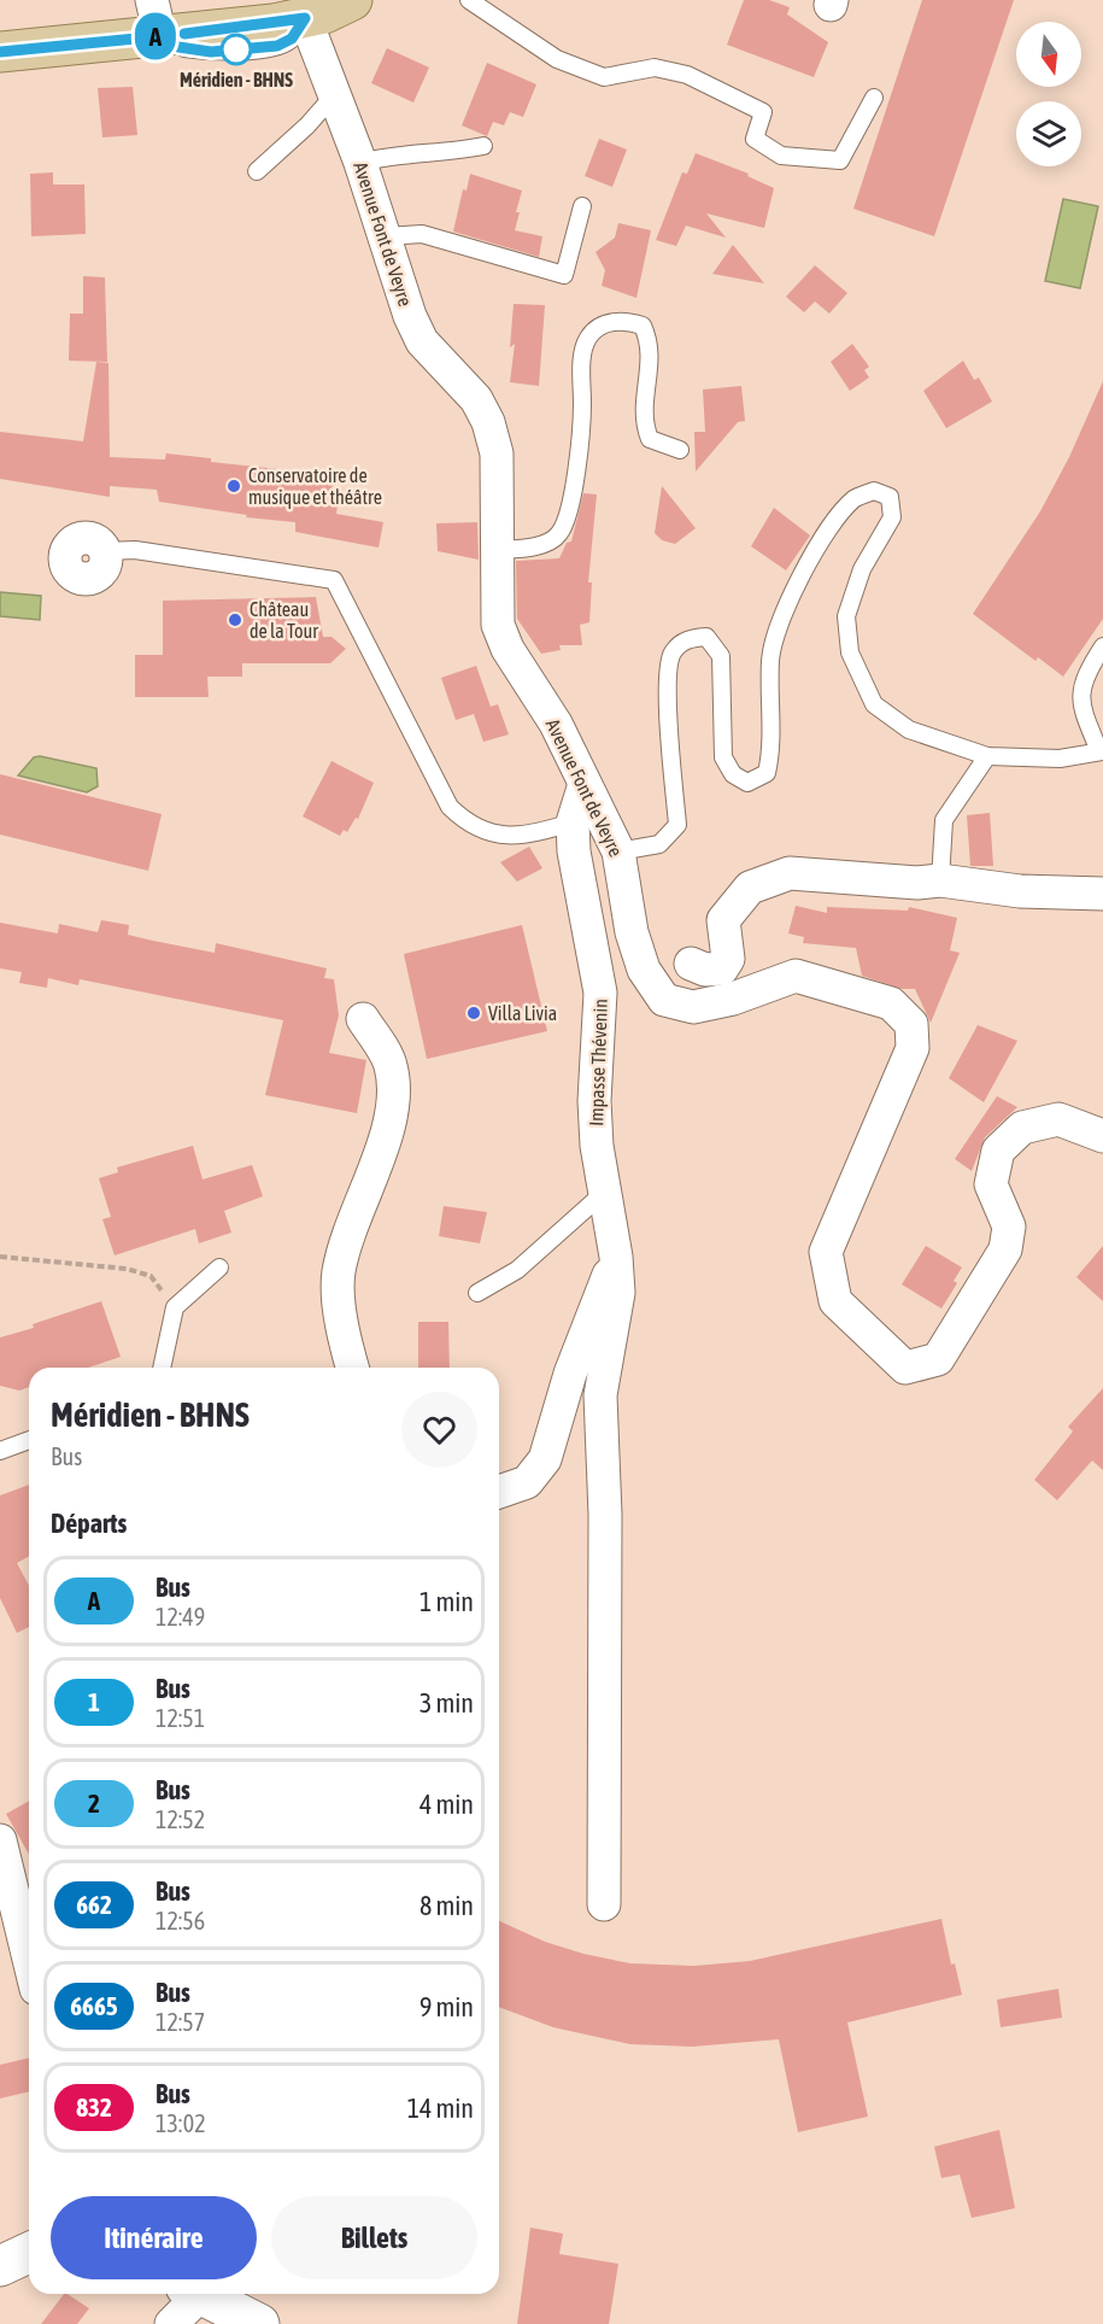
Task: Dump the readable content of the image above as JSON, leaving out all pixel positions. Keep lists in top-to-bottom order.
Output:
{
  "streets": {
    "street": ["Avenue Font de Veyre", "Impasse Thévenin"]
  },
  "crossings": [
    ["Avenue Font de Veyre", "Impasse Thévenin"]
  ],
  "places": [
    "Méridien - BHNS",
    "Conservatoire de musique et théâtre",
    "Château de la Tour",
    "Villa Livia"
  ],
  "lines": ["bus line A"],
  "north": "bottom",
  "page": {
    "on_map": "A",
    "heading": [
      ["Méridien - BHNS", "Bus"],
      "Départs"
    ],
    "list": [
      {
        "mark": "A",
        "name": "Bus",
        "note": "12:49",
        "value": "1 min"
      },
      {
        "mark": "1",
        "name": "Bus",
        "note": "12:51",
        "value": "3 min"
      },
      {
        "mark": "2",
        "name": "Bus",
        "note": "12:52",
        "value": "4 min"
      },
      {
        "mark": "662",
        "name": "Bus",
        "note": "12:56",
        "value": "8 min"
      },
      {
        "mark": "6665",
        "name": "Bus",
        "note": "12:57",
        "value": "9 min"
      },
      {
        "mark": "832",
        "name": "Bus",
        "note": "13:02",
        "value": "14 min"
      }
    ],
    "buttons": ["Itinéraire", "Billets"]
  }
}
